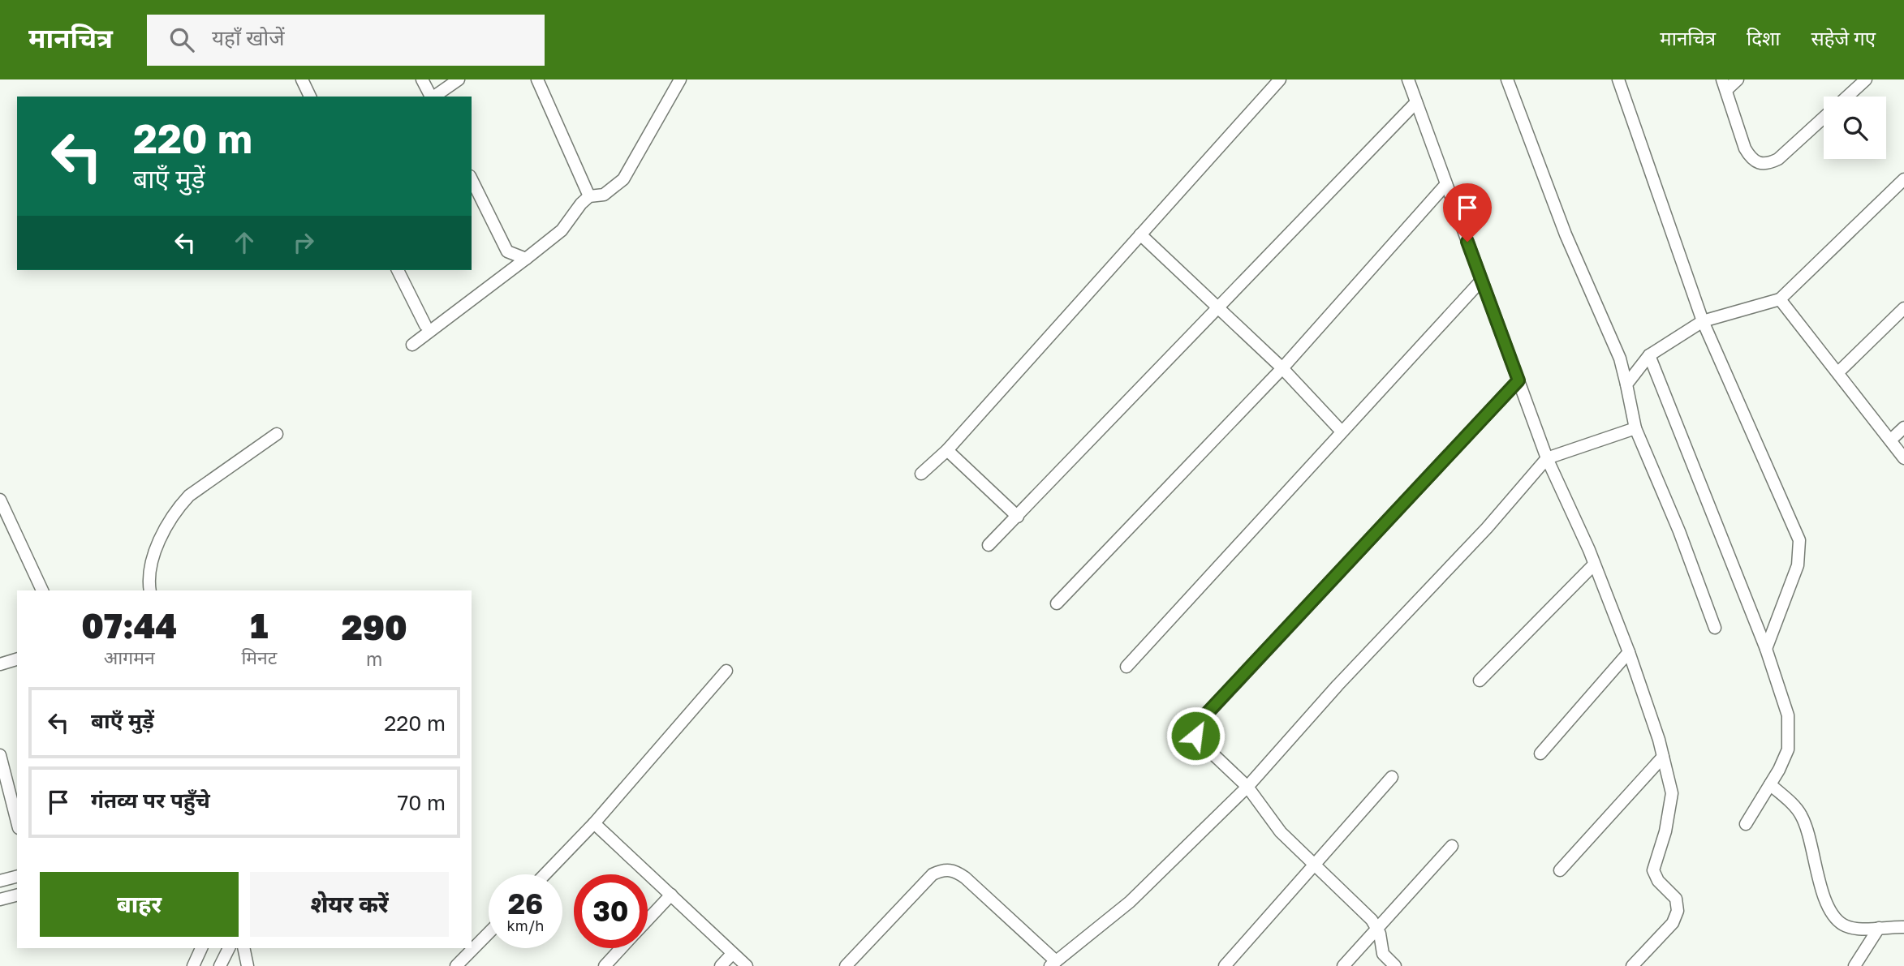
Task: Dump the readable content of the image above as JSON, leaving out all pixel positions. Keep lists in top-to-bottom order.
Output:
{
  "page": {
    "header": "मानचित्र",
    "search": "यहाँ खोजें",
    "nav": ["मानचित्र", "दिशा", "सहेजे गए"],
    "turn": ["220 m", "बाएँ मुड़ें"],
    "eta": [
      "07:44",
      "आगमन",
      "1",
      "मिनट",
      "290",
      "m"
    ],
    "list": [
      {
        "name": "बाएँ मुड़ें",
        "value": "220 m"
      },
      {
        "name": "गंतव्य पर पहुँचे",
        "value": "70 m"
      }
    ],
    "buttons": ["बाहर", "शेयर करें"],
    "speed": "26 km/h",
    "limit": "30"
  }
}
